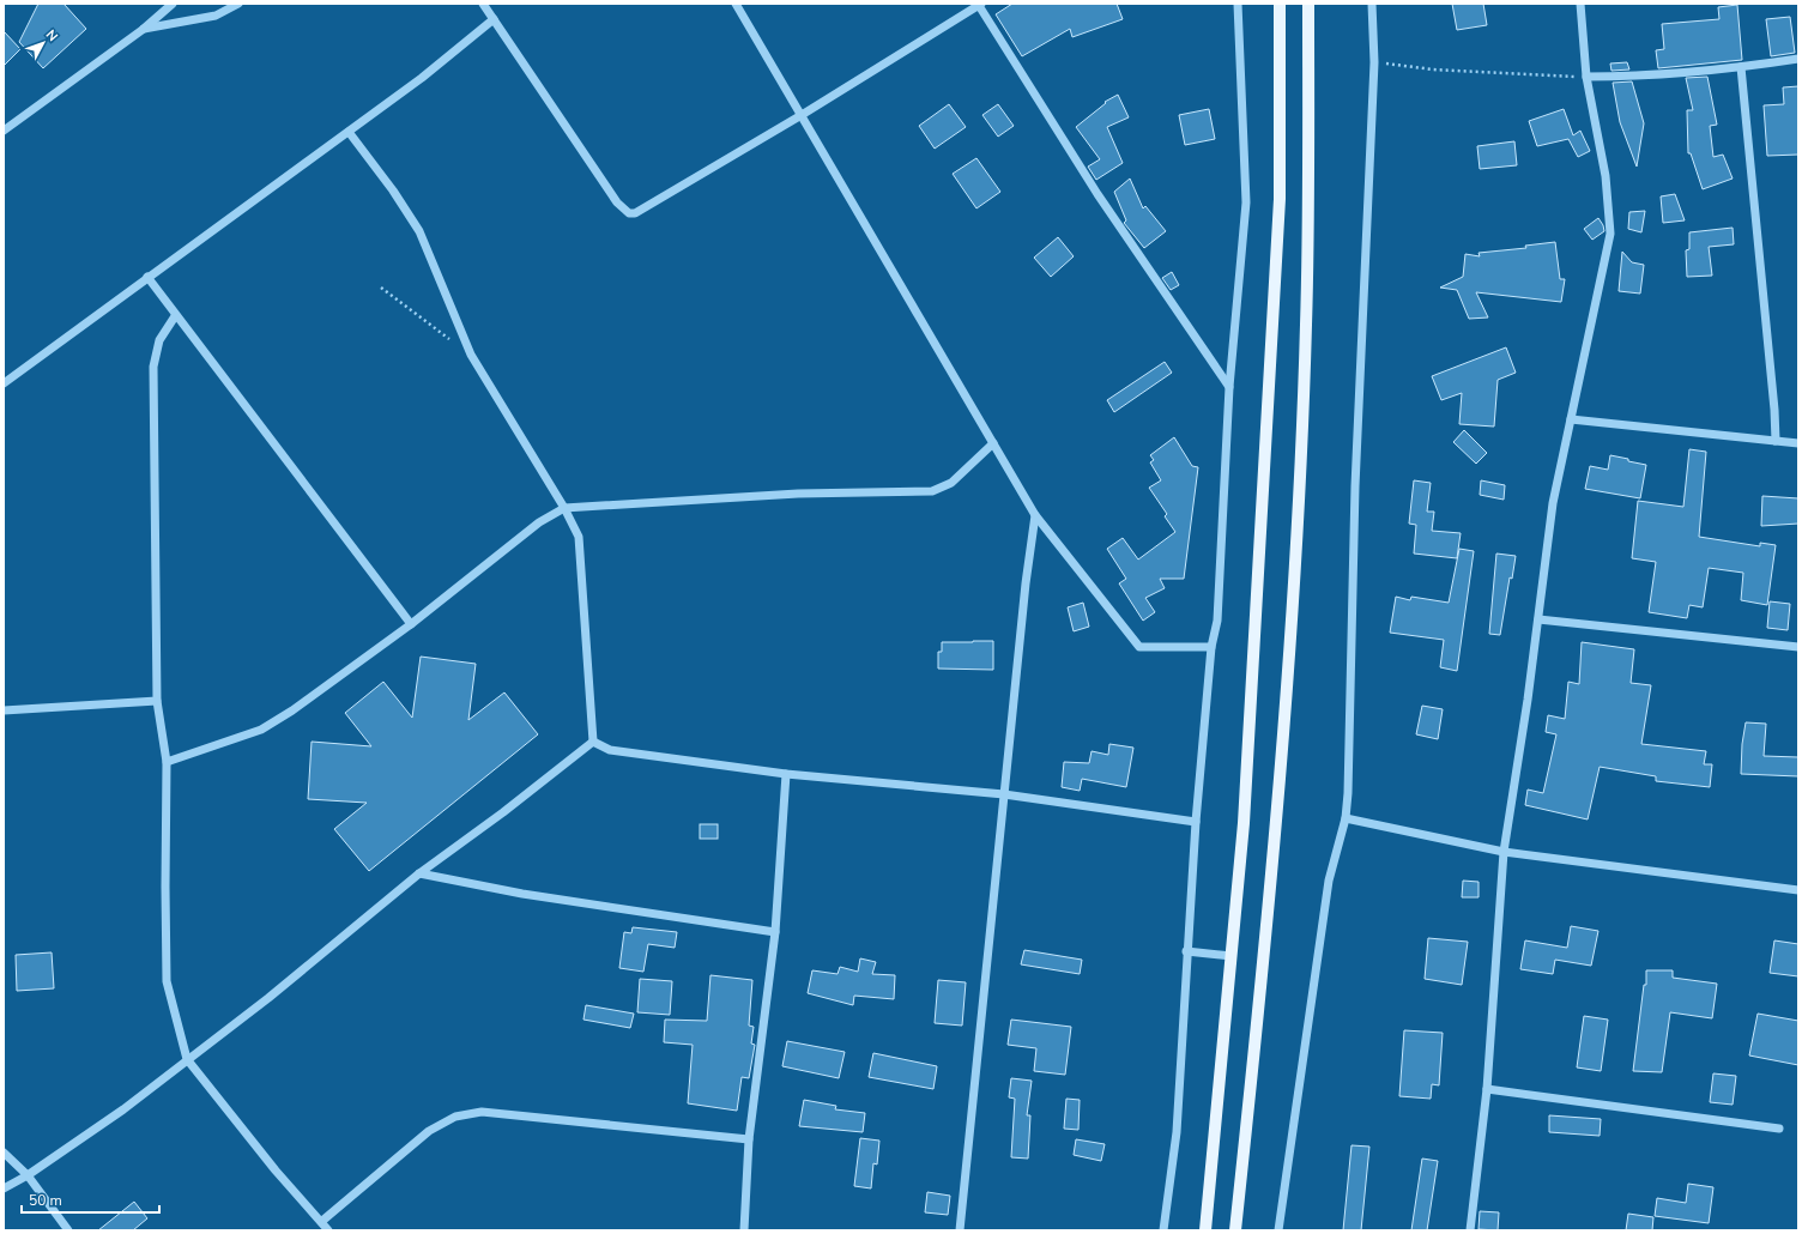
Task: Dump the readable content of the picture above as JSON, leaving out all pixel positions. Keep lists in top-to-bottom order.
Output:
{
  "scale_bar": "50 m",
  "north": "top right"
}
